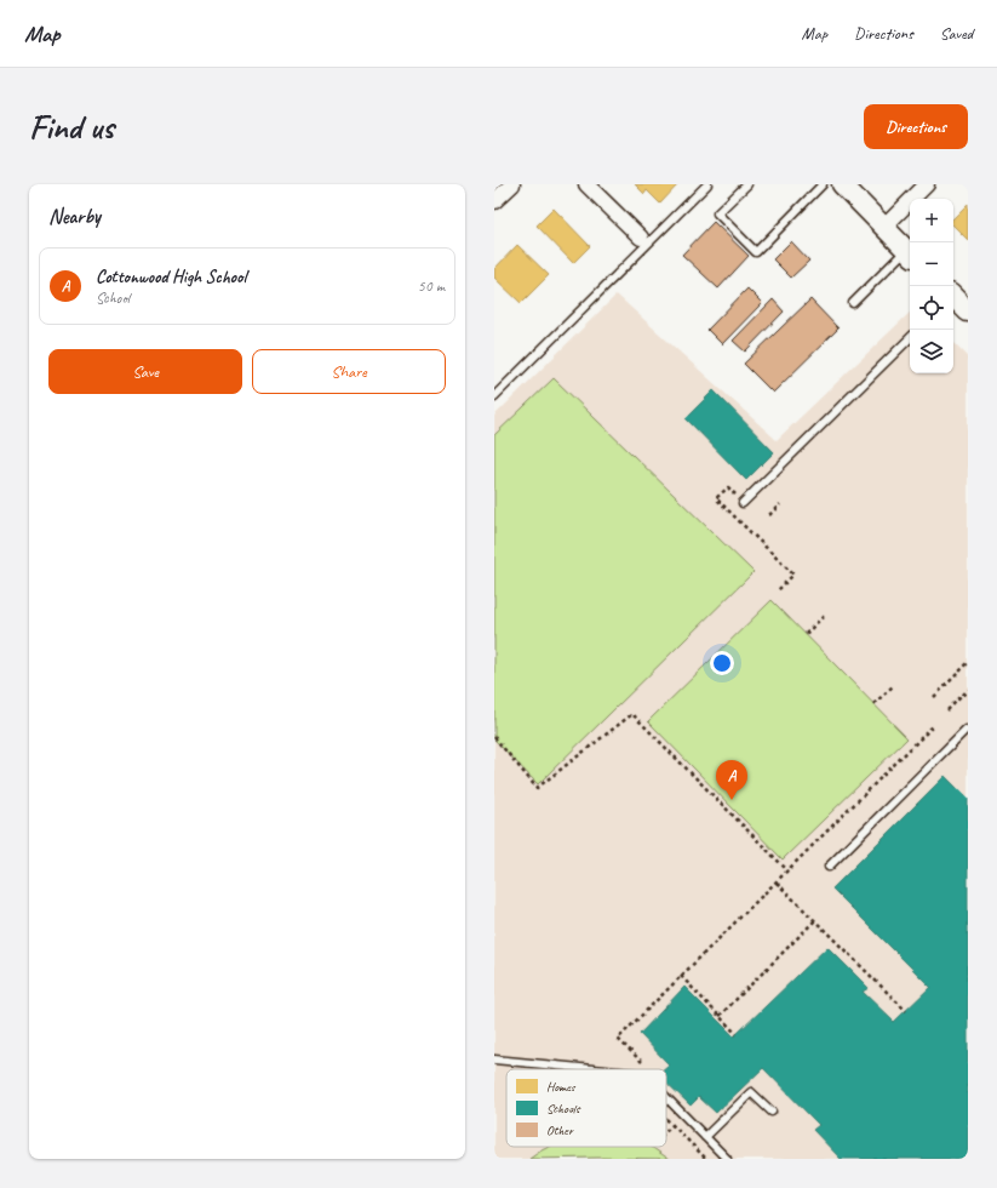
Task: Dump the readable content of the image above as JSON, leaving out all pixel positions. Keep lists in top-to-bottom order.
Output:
{
  "legend": ["Homes", "Schools", "Other"],
  "page": {
    "header": "Map",
    "nav": ["Map", "Directions", "Saved"],
    "buttons": [
      "Directions",
      ["Save", "Share"]
    ],
    "title": "Find us",
    "heading": "Nearby",
    "map_buttons": ["+", "−"],
    "list": [
      {
        "mark": "A",
        "name": "Cottonwood High School",
        "note": "School",
        "value": "50 m"
      }
    ],
    "pins": "A"
  }
}
